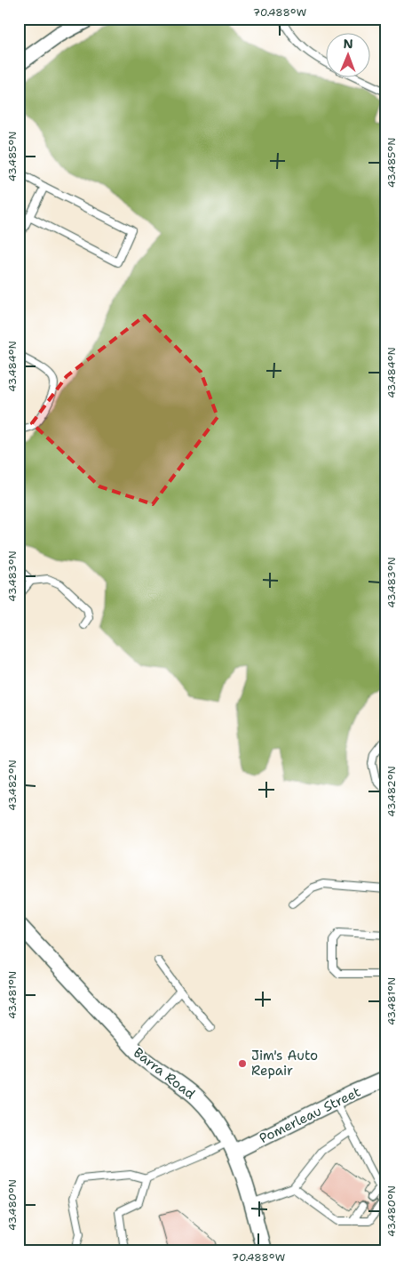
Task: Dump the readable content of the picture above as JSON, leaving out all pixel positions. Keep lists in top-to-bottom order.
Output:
{
  "streets": {
    "street": ["Barra Road", "Pomerleau Street"]
  },
  "crossings": [
    ["Barra Road", "Pomerleau Street"]
  ],
  "places": ["Jim's Auto Repair"],
  "north": "top",
  "coordinates": [
    "70.488°W",
    "43.485°N",
    "43.484°N",
    "43.483°N",
    "43.482°N",
    "43.481°N",
    "43.480°N"
  ]
}
